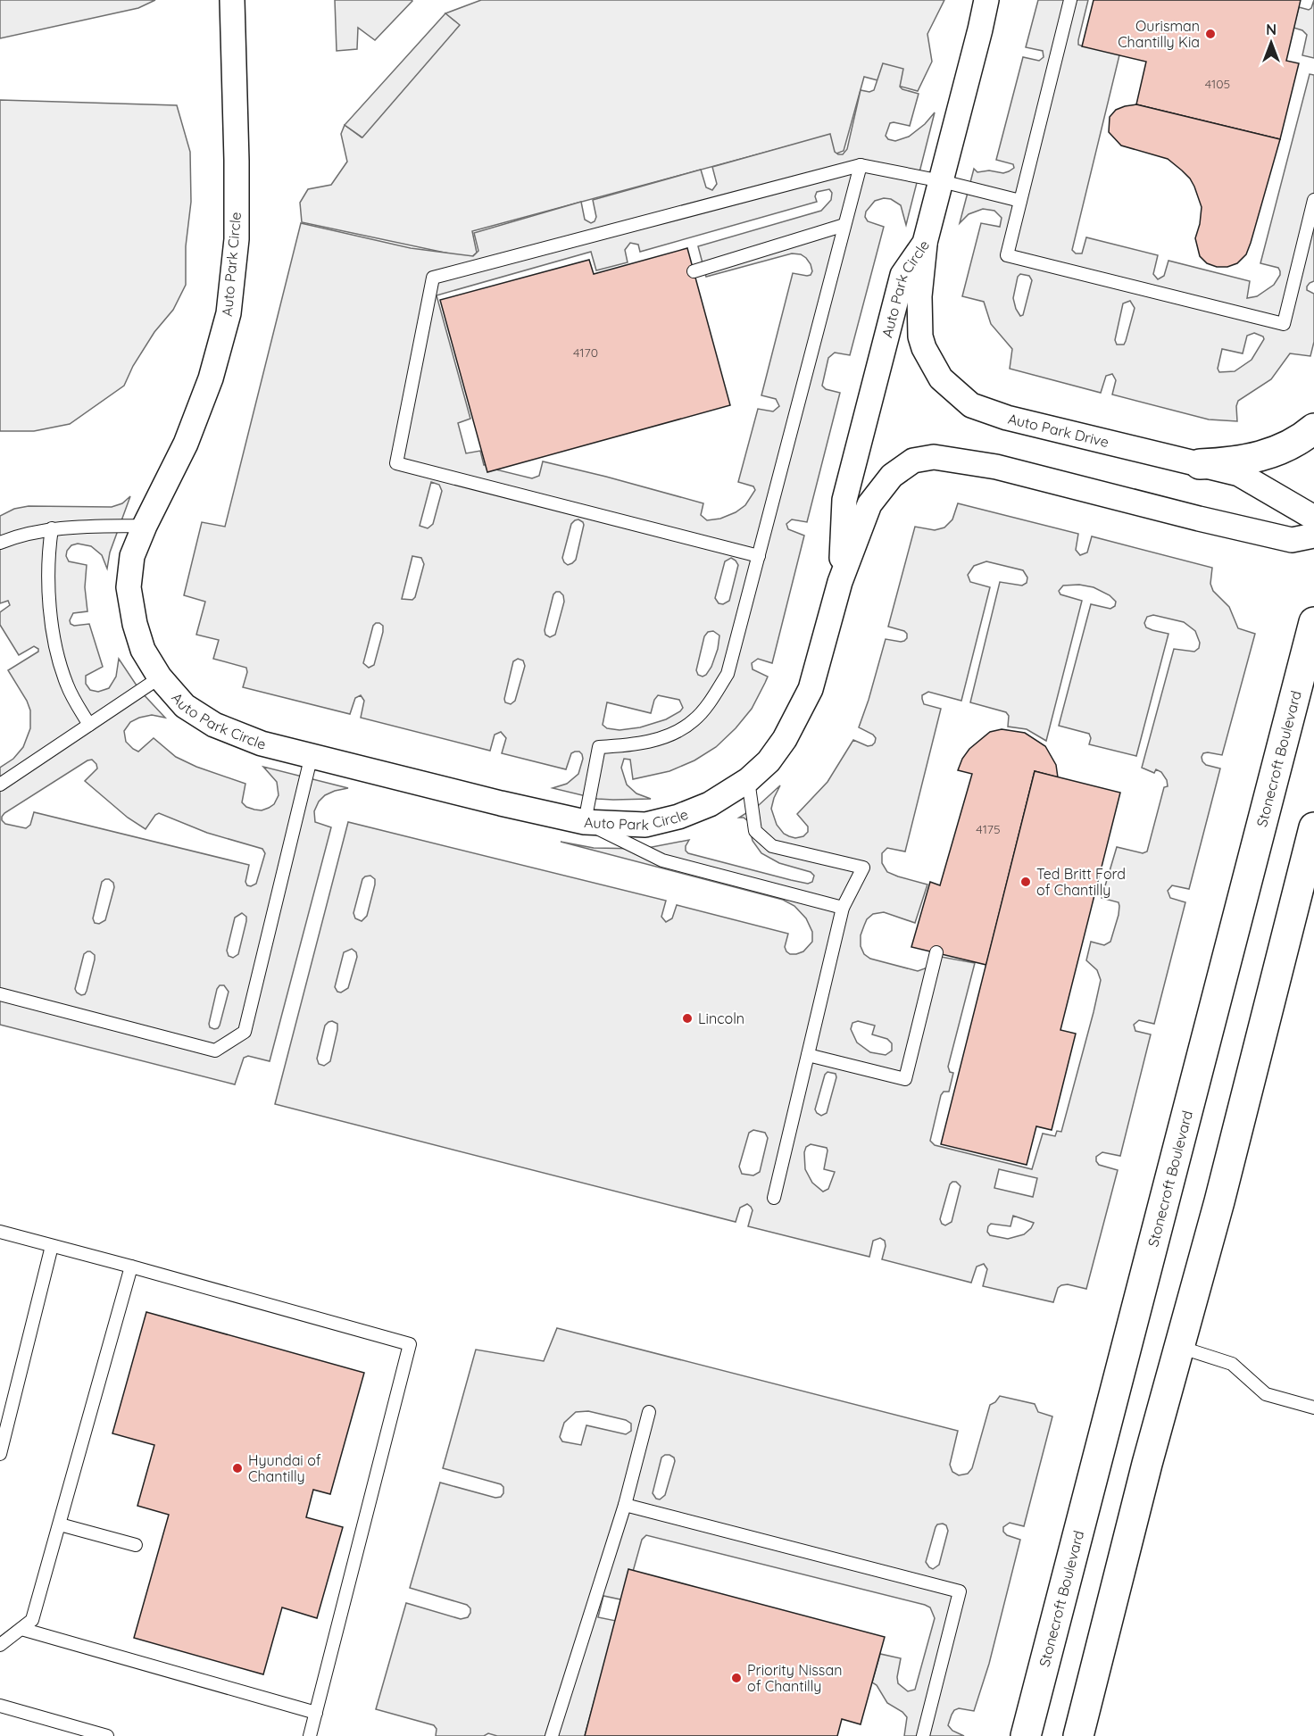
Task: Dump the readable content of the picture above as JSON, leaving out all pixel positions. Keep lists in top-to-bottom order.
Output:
{
  "streets": {
    "main road": ["Stonecroft Boulevard"],
    "street": ["Auto Park Circle", "Auto Park Drive"]
  },
  "crossings": [
    ["Auto Park Circle", "Auto Park Drive"]
  ],
  "places": [
    "Ourisman Chantilly Kia",
    "Ted Britt Ford of Chantilly",
    "Lincoln",
    "Hyundai of Chantilly",
    "Priority Nissan of Chantilly"
  ],
  "house_numbers": ["4105", "4170", "4175"],
  "north": "top"
}
